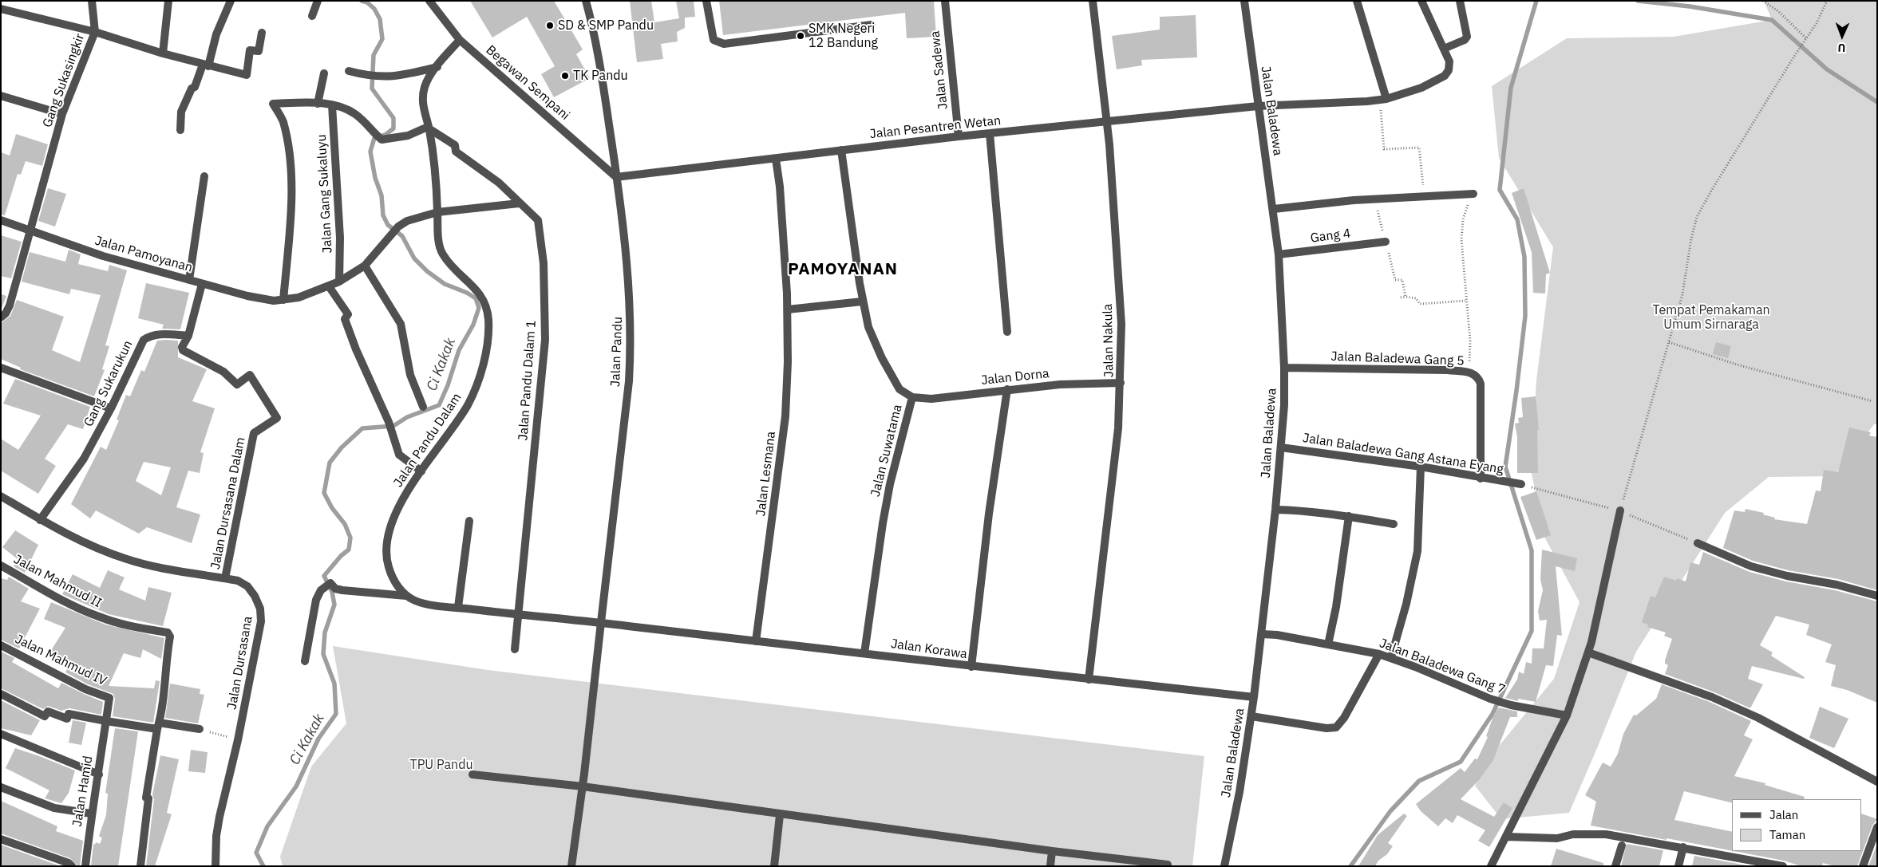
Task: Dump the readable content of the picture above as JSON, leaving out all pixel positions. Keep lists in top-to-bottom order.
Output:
{
  "streets": {
    "street": [
      "Jalan Sadewa",
      "Gang Sukasingkir",
      "Begawan Sempani",
      "Jalan Baladewa",
      "Jalan Pesantren Wetan",
      "Jalan Gang Sukaluyu",
      "Gang 4",
      "Jalan Pamoyanan",
      "Jalan Nakula",
      "Jalan Pandu",
      "Jalan Baladewa Gang 5",
      "Jalan Dorna",
      "Jalan Pandu Dalam 1",
      "Gang Sukarukun",
      "Jalan Pandu Dalam",
      "Jalan Suwatama",
      "Jalan Baladewa Gang Astana Eyang",
      "Jalan Lesmana",
      "Jalan Dursasana Dalam",
      "Jalan Mahmud II",
      "Jalan Korawa",
      "Jalan Mahmud IV",
      "Jalan Dursasana",
      "Jalan Baladewa Gang 7",
      "Jalan Hamid"
    ]
  },
  "crossings": [
    ["Jalan Sadewa", "Jalan Pesantren Wetan"],
    ["Gang Sukasingkir", "Jalan Pamoyanan"],
    ["Begawan Sempani", "Jalan Pesantren Wetan"],
    ["Begawan Sempani", "Jalan Pandu"],
    ["Begawan Sempani", "Jalan Pandu Dalam"],
    ["Jalan Baladewa", "Jalan Pesantren Wetan"],
    ["Jalan Baladewa", "Gang 4"],
    ["Jalan Baladewa", "Jalan Baladewa Gang 5"],
    ["Jalan Baladewa", "Jalan Baladewa Gang Astana Eyang"],
    ["Jalan Baladewa", "Jalan Korawa"],
    ["Jalan Baladewa", "Jalan Baladewa Gang 7"],
    ["Jalan Pesantren Wetan", "Jalan Nakula"],
    ["Jalan Pesantren Wetan", "Jalan Pandu"],
    ["Jalan Pesantren Wetan", "Jalan Suwatama"],
    ["Jalan Pesantren Wetan", "Jalan Lesmana"],
    ["Jalan Gang Sukaluyu", "Jalan Pamoyanan"],
    ["Jalan Pamoyanan", "Jalan Pandu Dalam"],
    ["Jalan Nakula", "Jalan Dorna"],
    ["Jalan Nakula", "Jalan Korawa"],
    ["Jalan Pandu", "Jalan Korawa"],
    ["Jalan Baladewa Gang 5", "Jalan Baladewa Gang Astana Eyang"],
    ["Jalan Dorna", "Jalan Suwatama"],
    ["Jalan Pandu Dalam 1", "Jalan Pandu Dalam"],
    ["Gang Sukarukun", "Jalan Dursasana Dalam"],
    ["Gang Sukarukun", "Jalan Dursasana"],
    ["Jalan Suwatama", "Jalan Korawa"],
    ["Jalan Lesmana", "Jalan Korawa"],
    ["Jalan Dursasana Dalam", "Jalan Dursasana"],
    ["Jalan Mahmud IV", "Jalan Hamid"]
  ],
  "districts": ["PAMOYANAN"],
  "water": ["Ci Kakak"],
  "parks": ["Tempat Pemakaman Umum Sirnaraga", "TPU Pandu"],
  "places": ["SD & SMP Pandu", "SMK Negeri 12 Bandung", "TK Pandu"],
  "legend": ["Jalan", "Taman"],
  "north": "bottom"
}
